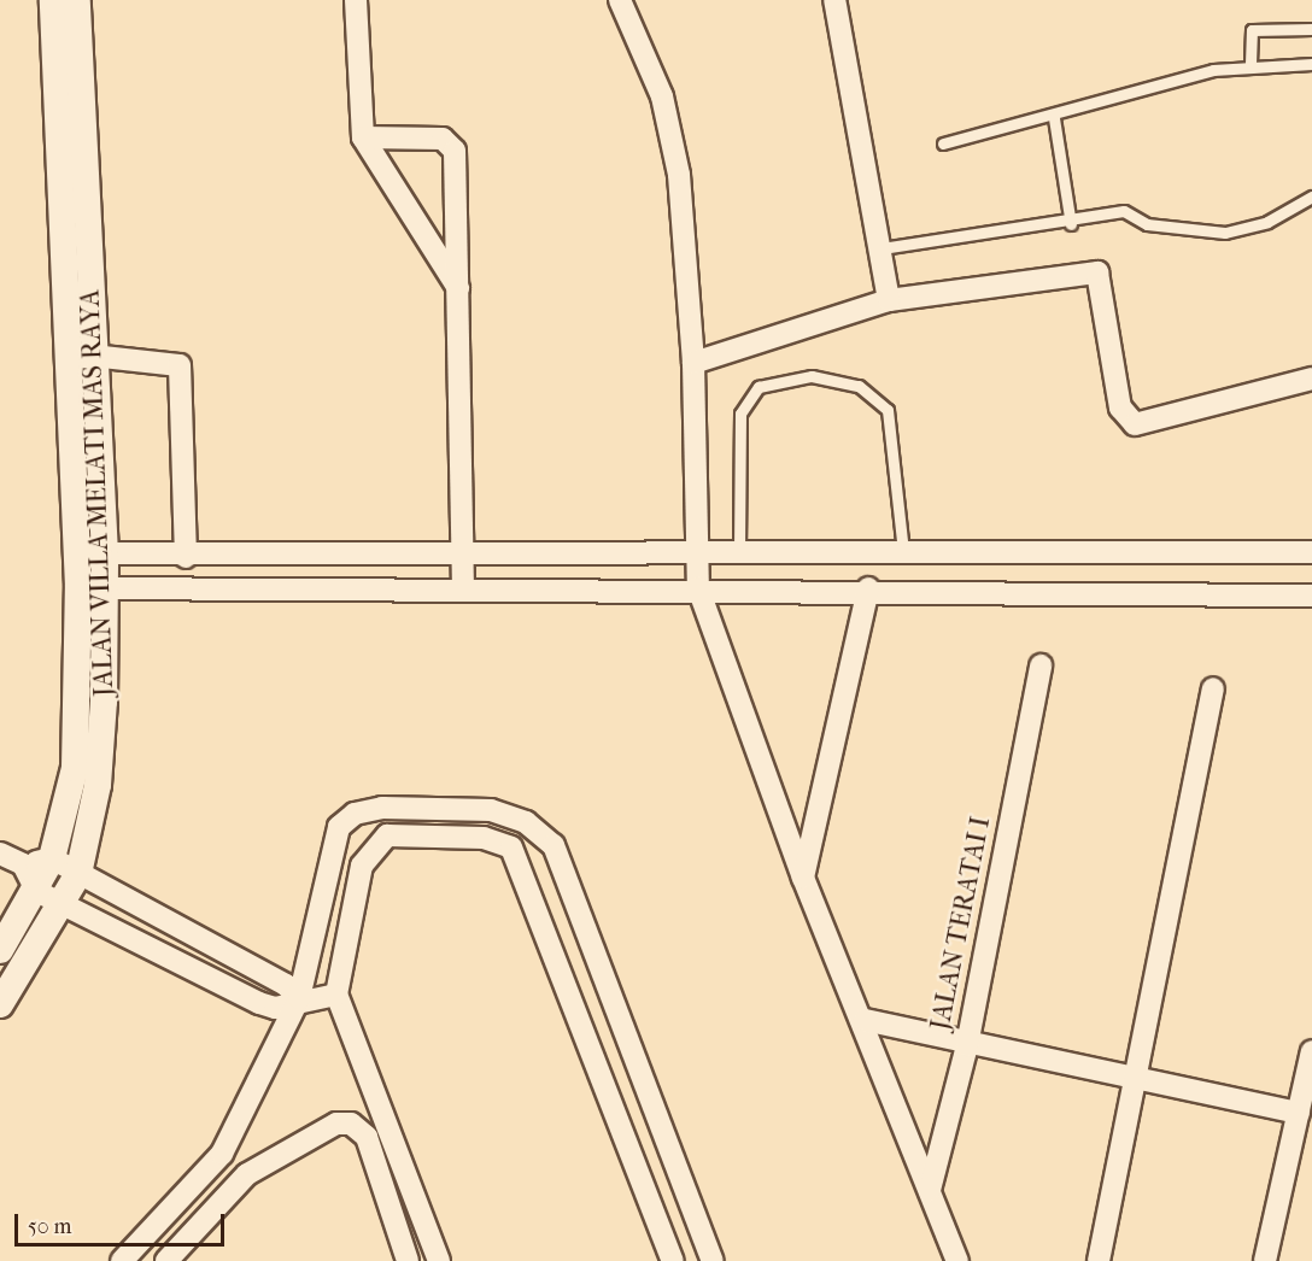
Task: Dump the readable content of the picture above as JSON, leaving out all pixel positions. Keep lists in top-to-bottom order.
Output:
{
  "streets": {
    "street": ["JALAN VILLA MELATI MAS RAYA", "JALAN TERATAI I"]
  },
  "scale_bar": "50 m"
}
